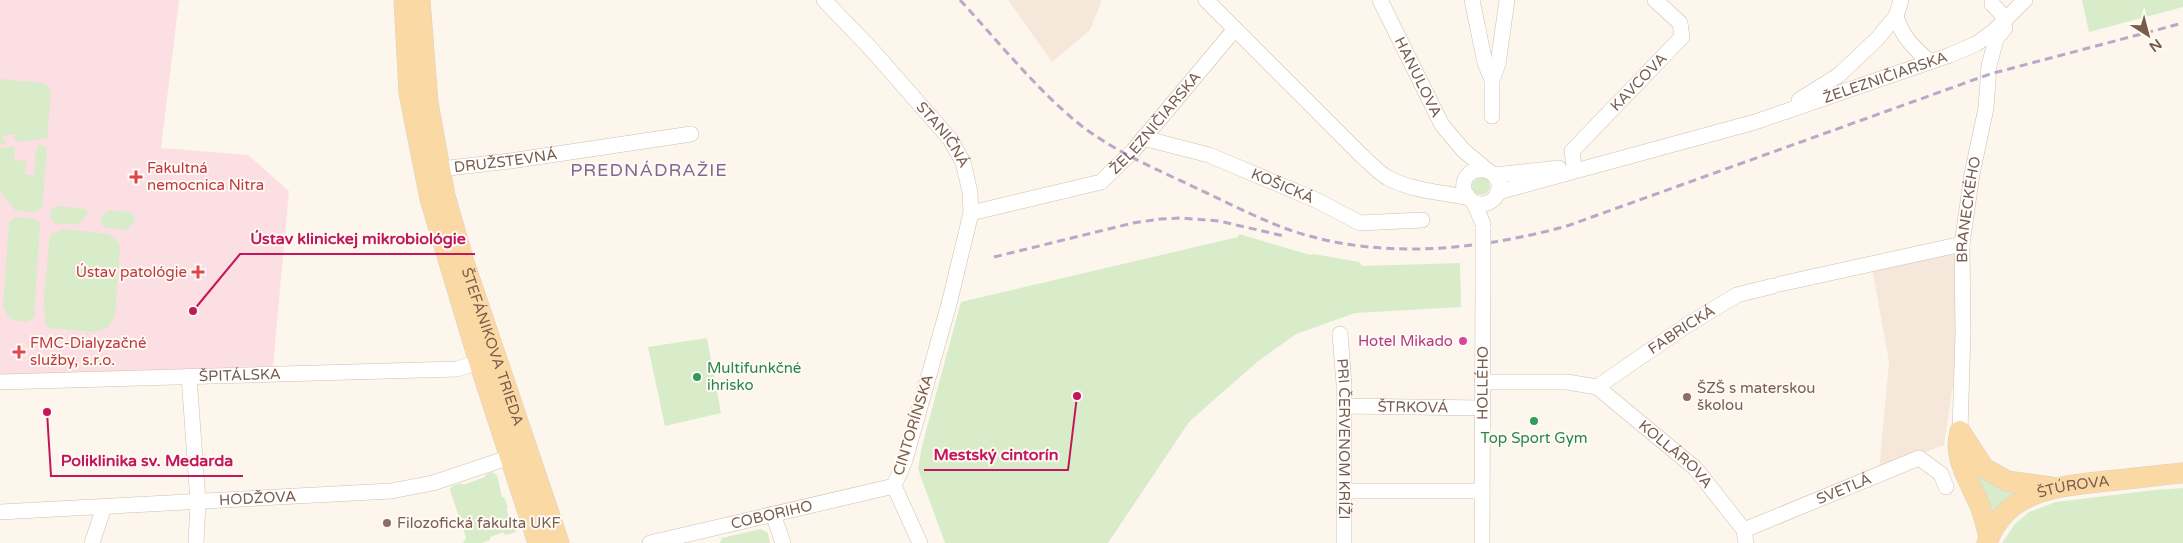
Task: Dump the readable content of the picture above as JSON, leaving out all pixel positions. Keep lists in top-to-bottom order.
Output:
{
  "streets": {
    "main road": ["ŠTEFÁNIKOVA TRIEDA", "ŠTÚROVA"],
    "street": [
      "HANULOVA",
      "ŽELEZNIČIARSKA",
      "KAVCOVA",
      "STANIČNÁ",
      "DRUŽSTEVNÁ",
      "KOŠICKÁ",
      "BRANECKÉHO",
      "FABRICKÁ",
      "ŠPITÁLSKA",
      "HOLLÉHO",
      "ŠTRKOVÁ",
      "CINTORÍNSKA",
      "PRI ČERVENOM KRÍŽI",
      "KOLLÁROVA",
      "SVETLÁ",
      "HODŽOVA",
      "COBORIHO"
    ]
  },
  "crossings": [
    ["HANULOVA", "ŽELEZNIČIARSKA"],
    ["HANULOVA", "HOLLÉHO"],
    ["ŽELEZNIČIARSKA", "KAVCOVA"],
    ["ŽELEZNIČIARSKA", "STANIČNÁ"],
    ["ŽELEZNIČIARSKA", "KOŠICKÁ"],
    ["ŽELEZNIČIARSKA", "BRANECKÉHO"],
    ["ŽELEZNIČIARSKA", "HOLLÉHO"],
    ["STANIČNÁ", "CINTORÍNSKA"],
    ["DRUŽSTEVNÁ", "ŠTEFÁNIKOVA TRIEDA"],
    ["BRANECKÉHO", "FABRICKÁ"],
    ["FABRICKÁ", "KOLLÁROVA"],
    ["ŠTEFÁNIKOVA TRIEDA", "ŠPITÁLSKA"],
    ["ŠTEFÁNIKOVA TRIEDA", "HODŽOVA"],
    ["HOLLÉHO", "ŠTRKOVÁ"],
    ["ŠTRKOVÁ", "PRI ČERVENOM KRÍŽI"],
    ["CINTORÍNSKA", "COBORIHO"],
    ["KOLLÁROVA", "SVETLÁ"]
  ],
  "districts": ["PREDNÁDRAŽIE"],
  "places": {
    "health": ["Fakultná nemocnica Nitra", "Ústav patológie", "FMC-Dialyzačné služby, s.r.o."],
    "other": [
      "Ústav klinickej mikrobiológie",
      "Hotel Mikado",
      "Multifunkčné ihrisko",
      "Mestský cintorín",
      "ŠZŠ s materskou školou",
      "Poliklinika sv. Medarda",
      "Top Sport Gym",
      "Filozofická fakulta UKF"
    ]
  },
  "north": "bottom right"
}
